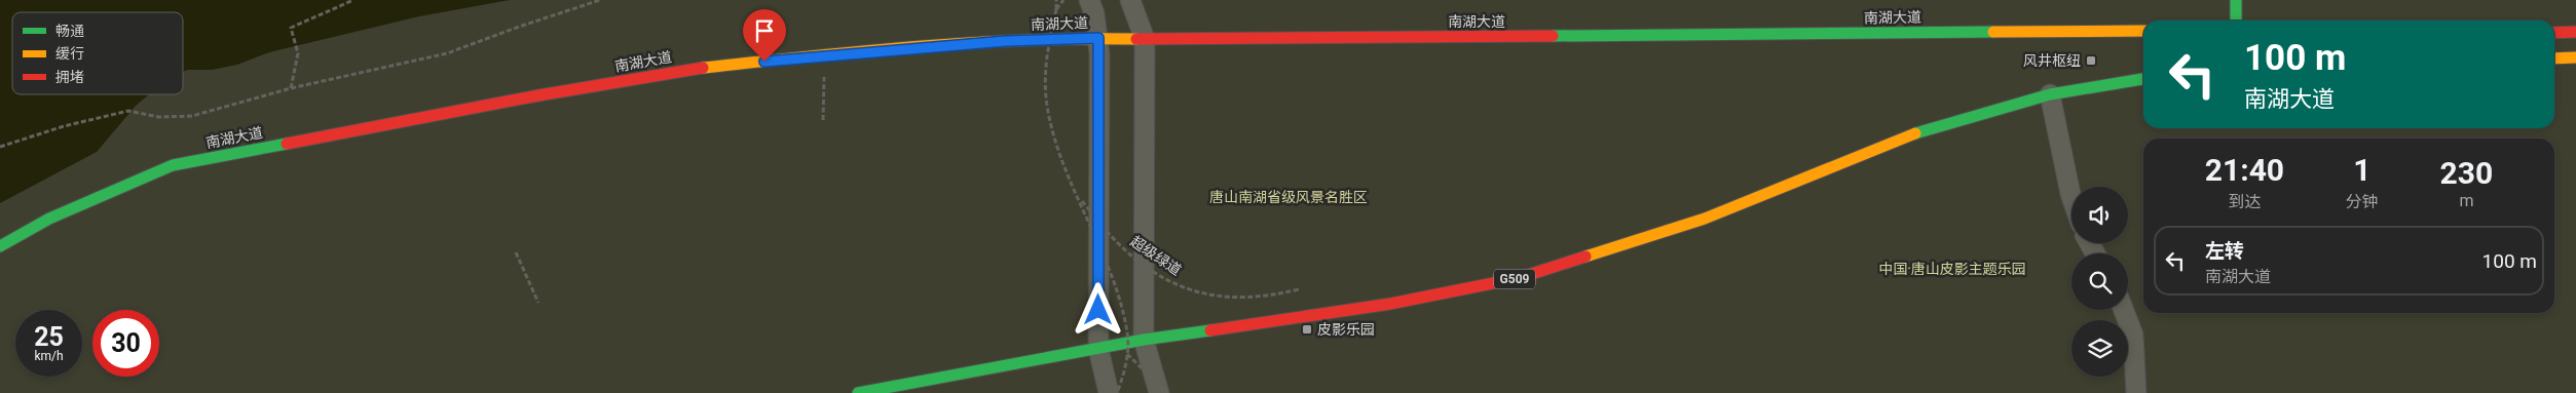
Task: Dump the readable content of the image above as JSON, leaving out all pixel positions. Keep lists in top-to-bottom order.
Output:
{
  "streets": {
    "main road": ["南湖大道", "G509"],
    "path": ["超级绿道"]
  },
  "parks": ["唐山南湖省级风景名胜区", "中国·唐山皮影主题乐园"],
  "places": {
    "transit": ["风井枢纽", "皮影乐园"]
  },
  "legend": ["畅通", "缓行", "拥堵"],
  "page": {
    "turn": ["100 m", "南湖大道"],
    "eta": [
      "21:40",
      "到达",
      "1",
      "分钟",
      "230",
      "m"
    ],
    "list": [
      {
        "name": "左转",
        "note": "南湖大道",
        "value": "100 m"
      }
    ],
    "speed": "25 km/h",
    "limit": "30"
  }
}
